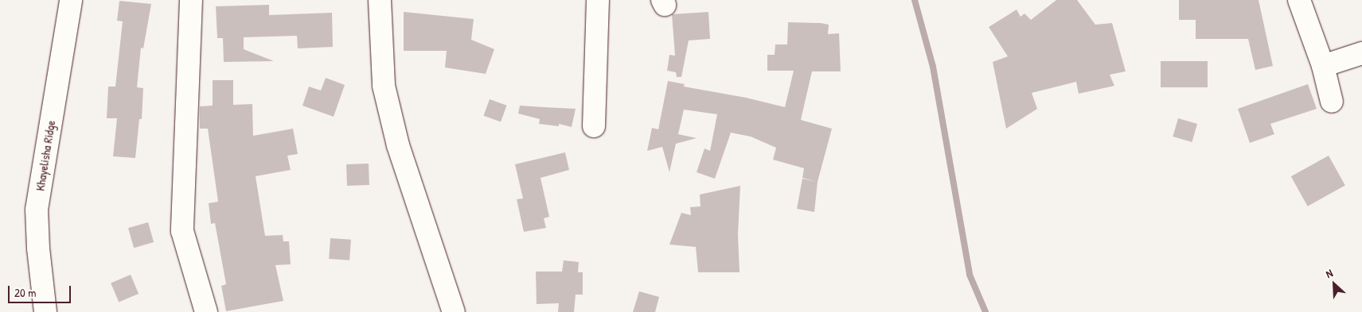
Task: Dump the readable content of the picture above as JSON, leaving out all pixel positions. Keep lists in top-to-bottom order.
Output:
{
  "streets": {
    "street": ["Khayelisha Ridge"]
  },
  "scale_bar": "20 m",
  "north": "top left"
}
